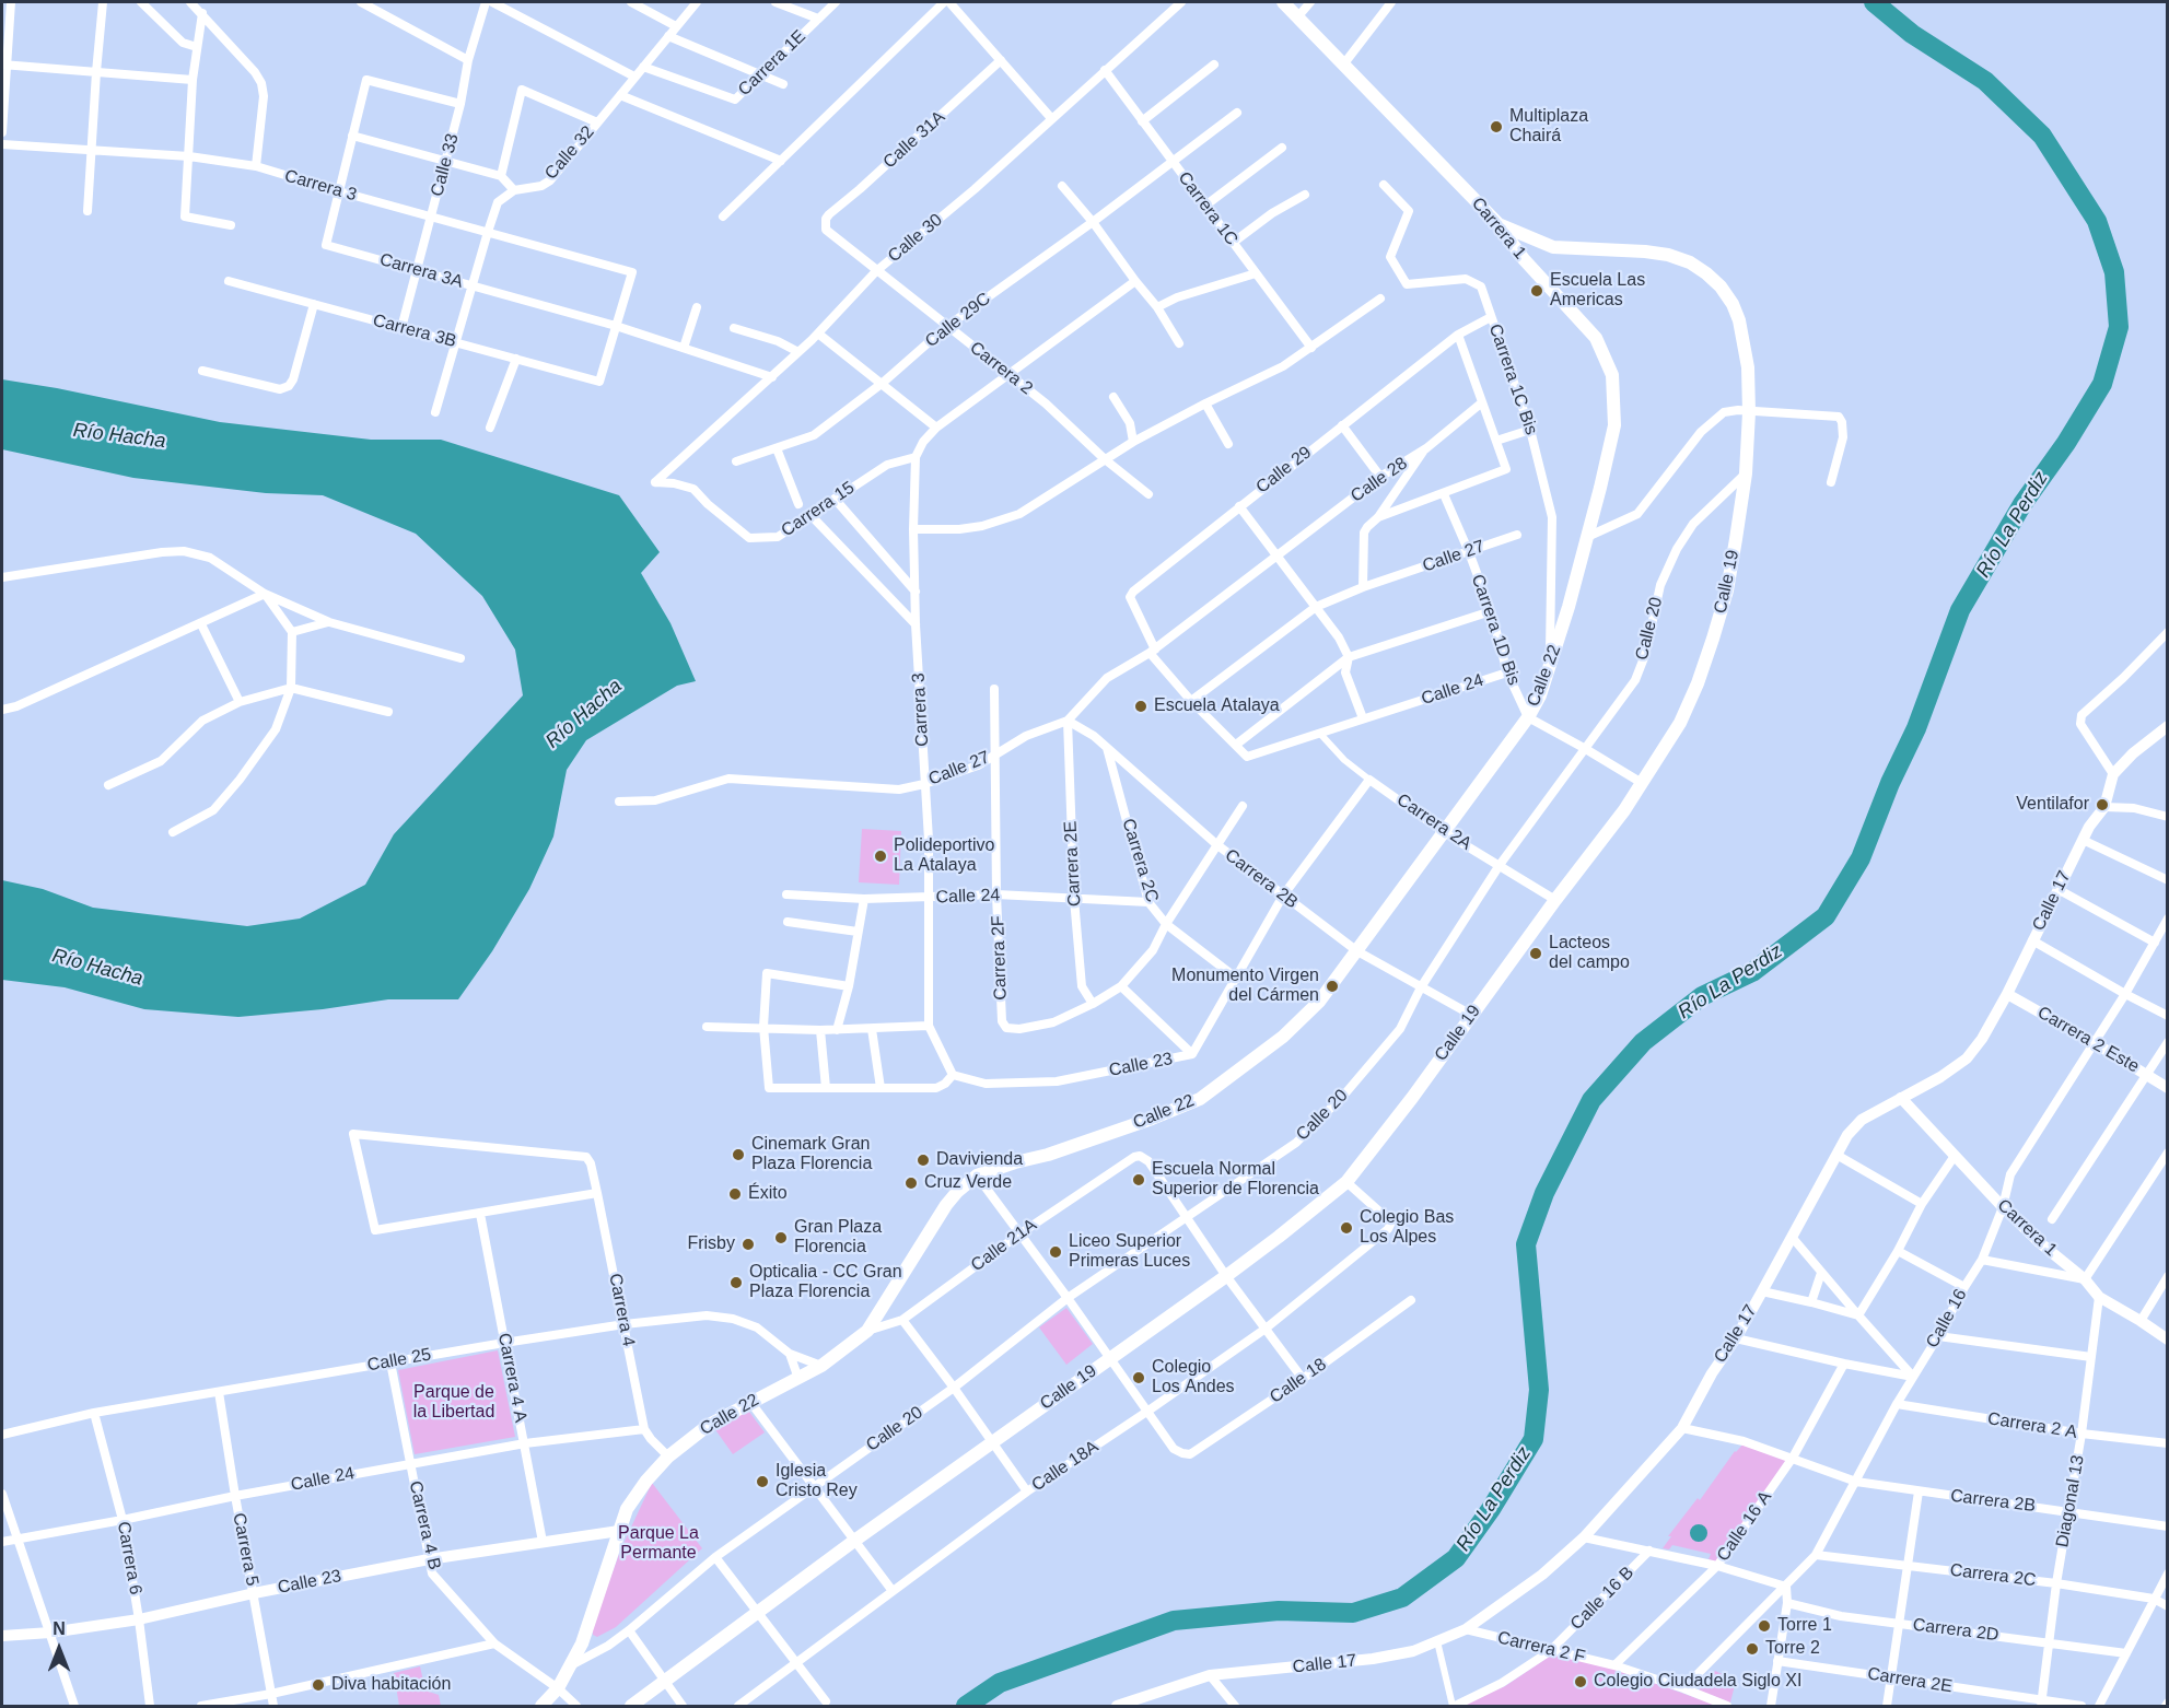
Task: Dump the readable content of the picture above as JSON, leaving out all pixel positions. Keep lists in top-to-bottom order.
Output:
{
  "streets": {
    "main road": [
      "Carrera 1",
      "Calle 19",
      "Calle 22",
      "Calle 17",
      "Carrera 2 Este",
      "Calle 23"
    ],
    "street": [
      "Carrera 1E",
      "Calle 31A",
      "Calle 32",
      "Calle 33",
      "Carrera 3",
      "Carrera 1C",
      "Calle 30",
      "Carrera 3A",
      "Calle 29C",
      "Carrera 3B",
      "Carrera 2",
      "Carrera 1C Bis",
      "Calle 29",
      "Calle 28",
      "Carrera 15",
      "Calle 27",
      "Calle 20",
      "Carrera 1D Bis",
      "Calle 24",
      "Carrera 2A",
      "Carrera 2C",
      "Carrera 2E",
      "Carrera 2B",
      "Carrera 2F",
      "Calle 21A",
      "Carrera 4",
      "Calle 16",
      "Calle 25",
      "Carrera 4 A",
      "Calle 18",
      "Carrera 2 A",
      "Calle 18A",
      "Diagonal 13",
      "Carrera 4 B",
      "Calle 16 A",
      "Carrera 5",
      "Carrera 6",
      "Calle 16 B",
      "Carrera 2D",
      "Carrera 2 F"
    ]
  },
  "crossings": [
    ["Carrera 1E", "Calle 32"],
    ["Calle 31A", "Carrera 2"],
    ["Calle 33", "Carrera 3"],
    ["Calle 33", "Carrera 3A"],
    ["Calle 33", "Carrera 3B"],
    ["Carrera 3", "Carrera 3A"],
    ["Carrera 3", "Carrera 3B"],
    ["Carrera 3", "Carrera 15"],
    ["Carrera 3", "Calle 27"],
    ["Carrera 3", "Calle 24"],
    ["Carrera 3", "Calle 23"],
    ["Carrera 1C", "Calle 30"],
    ["Carrera 1C", "Calle 29C"],
    ["Carrera 1", "Calle 19"],
    ["Carrera 1", "Calle 22"],
    ["Carrera 1", "Calle 17"],
    ["Carrera 1", "Calle 16"],
    ["Carrera 1", "Diagonal 13"],
    ["Calle 30", "Carrera 3A"],
    ["Calle 30", "Carrera 2"],
    ["Calle 30", "Carrera 15"],
    ["Carrera 3A", "Carrera 3B"],
    ["Calle 29C", "Carrera 2"],
    ["Carrera 1C Bis", "Calle 29"],
    ["Carrera 1C Bis", "Calle 22"],
    ["Calle 29", "Calle 27"],
    ["Calle 28", "Calle 27"],
    ["Calle 27", "Carrera 1D Bis"],
    ["Calle 27", "Carrera 2E"],
    ["Calle 27", "Carrera 2B"],
    ["Calle 27", "Carrera 2F"],
    ["Calle 19", "Calle 20"],
    ["Calle 19", "Carrera 2A"],
    ["Calle 19", "Carrera 2B"],
    ["Calle 19", "Calle 18A"],
    ["Calle 20", "Calle 22"],
    ["Calle 20", "Carrera 2A"],
    ["Calle 20", "Carrera 2B"],
    ["Calle 20", "Calle 21A"],
    ["Carrera 1D Bis", "Calle 22"],
    ["Carrera 1D Bis", "Calle 24"],
    ["Calle 22", "Carrera 2A"],
    ["Calle 22", "Carrera 2B"],
    ["Calle 22", "Calle 23"],
    ["Calle 22", "Calle 21A"],
    ["Calle 22", "Calle 25"],
    ["Calle 22", "Carrera 4 B"],
    ["Calle 24", "Carrera 2A"],
    ["Calle 24", "Carrera 2C"],
    ["Calle 24", "Carrera 2E"],
    ["Calle 24", "Carrera 2F"],
    ["Calle 24", "Carrera 4"],
    ["Calle 24", "Carrera 4 A"],
    ["Calle 24", "Carrera 4 B"],
    ["Calle 24", "Carrera 5"],
    ["Calle 24", "Carrera 6"],
    ["Carrera 2A", "Calle 23"],
    ["Carrera 2C", "Carrera 2B"],
    ["Carrera 2C", "Calle 23"],
    ["Carrera 2C", "Calle 16"],
    ["Carrera 2C", "Diagonal 13"],
    ["Carrera 2E", "Carrera 2B"],
    ["Carrera 2E", "Carrera 2F"],
    ["Carrera 2E", "Diagonal 13"],
    ["Carrera 2B", "Calle 17"],
    ["Carrera 2B", "Calle 23"],
    ["Carrera 2B", "Calle 16"],
    ["Carrera 2B", "Diagonal 13"],
    ["Carrera 2B", "Calle 16 A"],
    ["Calle 17", "Carrera 2 Este"],
    ["Calle 17", "Carrera 2 F"],
    ["Carrera 2 Este", "Calle 16"],
    ["Calle 23", "Carrera 4 A"],
    ["Calle 23", "Carrera 4 B"],
    ["Calle 23", "Carrera 5"],
    ["Calle 23", "Carrera 6"],
    ["Carrera 4", "Calle 25"],
    ["Carrera 4", "Carrera 4 A"],
    ["Calle 16", "Carrera 2 A"],
    ["Calle 16", "Carrera 2 F"],
    ["Calle 25", "Carrera 4 A"],
    ["Calle 25", "Carrera 4 B"],
    ["Calle 25", "Carrera 5"],
    ["Calle 25", "Carrera 6"],
    ["Calle 18", "Calle 18A"],
    ["Carrera 2 A", "Diagonal 13"],
    ["Diagonal 13", "Carrera 2D"],
    ["Calle 16 A", "Carrera 2 F"],
    ["Calle 16 B", "Carrera 2 F"]
  ],
  "water": ["Río Hacha", "Río La Perdiz"],
  "parks": ["Parque de la Libertad", "Parque La Permante"],
  "places": [
    "Multiplaza Chairá",
    "Escuela Las Americas",
    "Escuela Atalaya",
    "Ventilafor",
    "Polideportivo La Atalaya",
    "Lacteos del campo",
    "Monumento Virgen del Cármen",
    "Cinemark Gran Plaza Florencia",
    "Davivienda",
    "Escuela Normal Superior de Florencia",
    "Cruz Verde",
    "Éxito",
    "Colegio Bas Los Alpes",
    "Gran Plaza Florencia",
    "Frisby",
    "Liceo Superior Primeras Luces",
    "Opticalia - CC Gran Plaza Florencia",
    "Colegio Los Andes",
    "Iglesia Cristo Rey",
    "Torre 1",
    "Torre 2",
    "Colegio Ciudadela Siglo XI",
    "Diva habitación"
  ],
  "north": "top"
}
